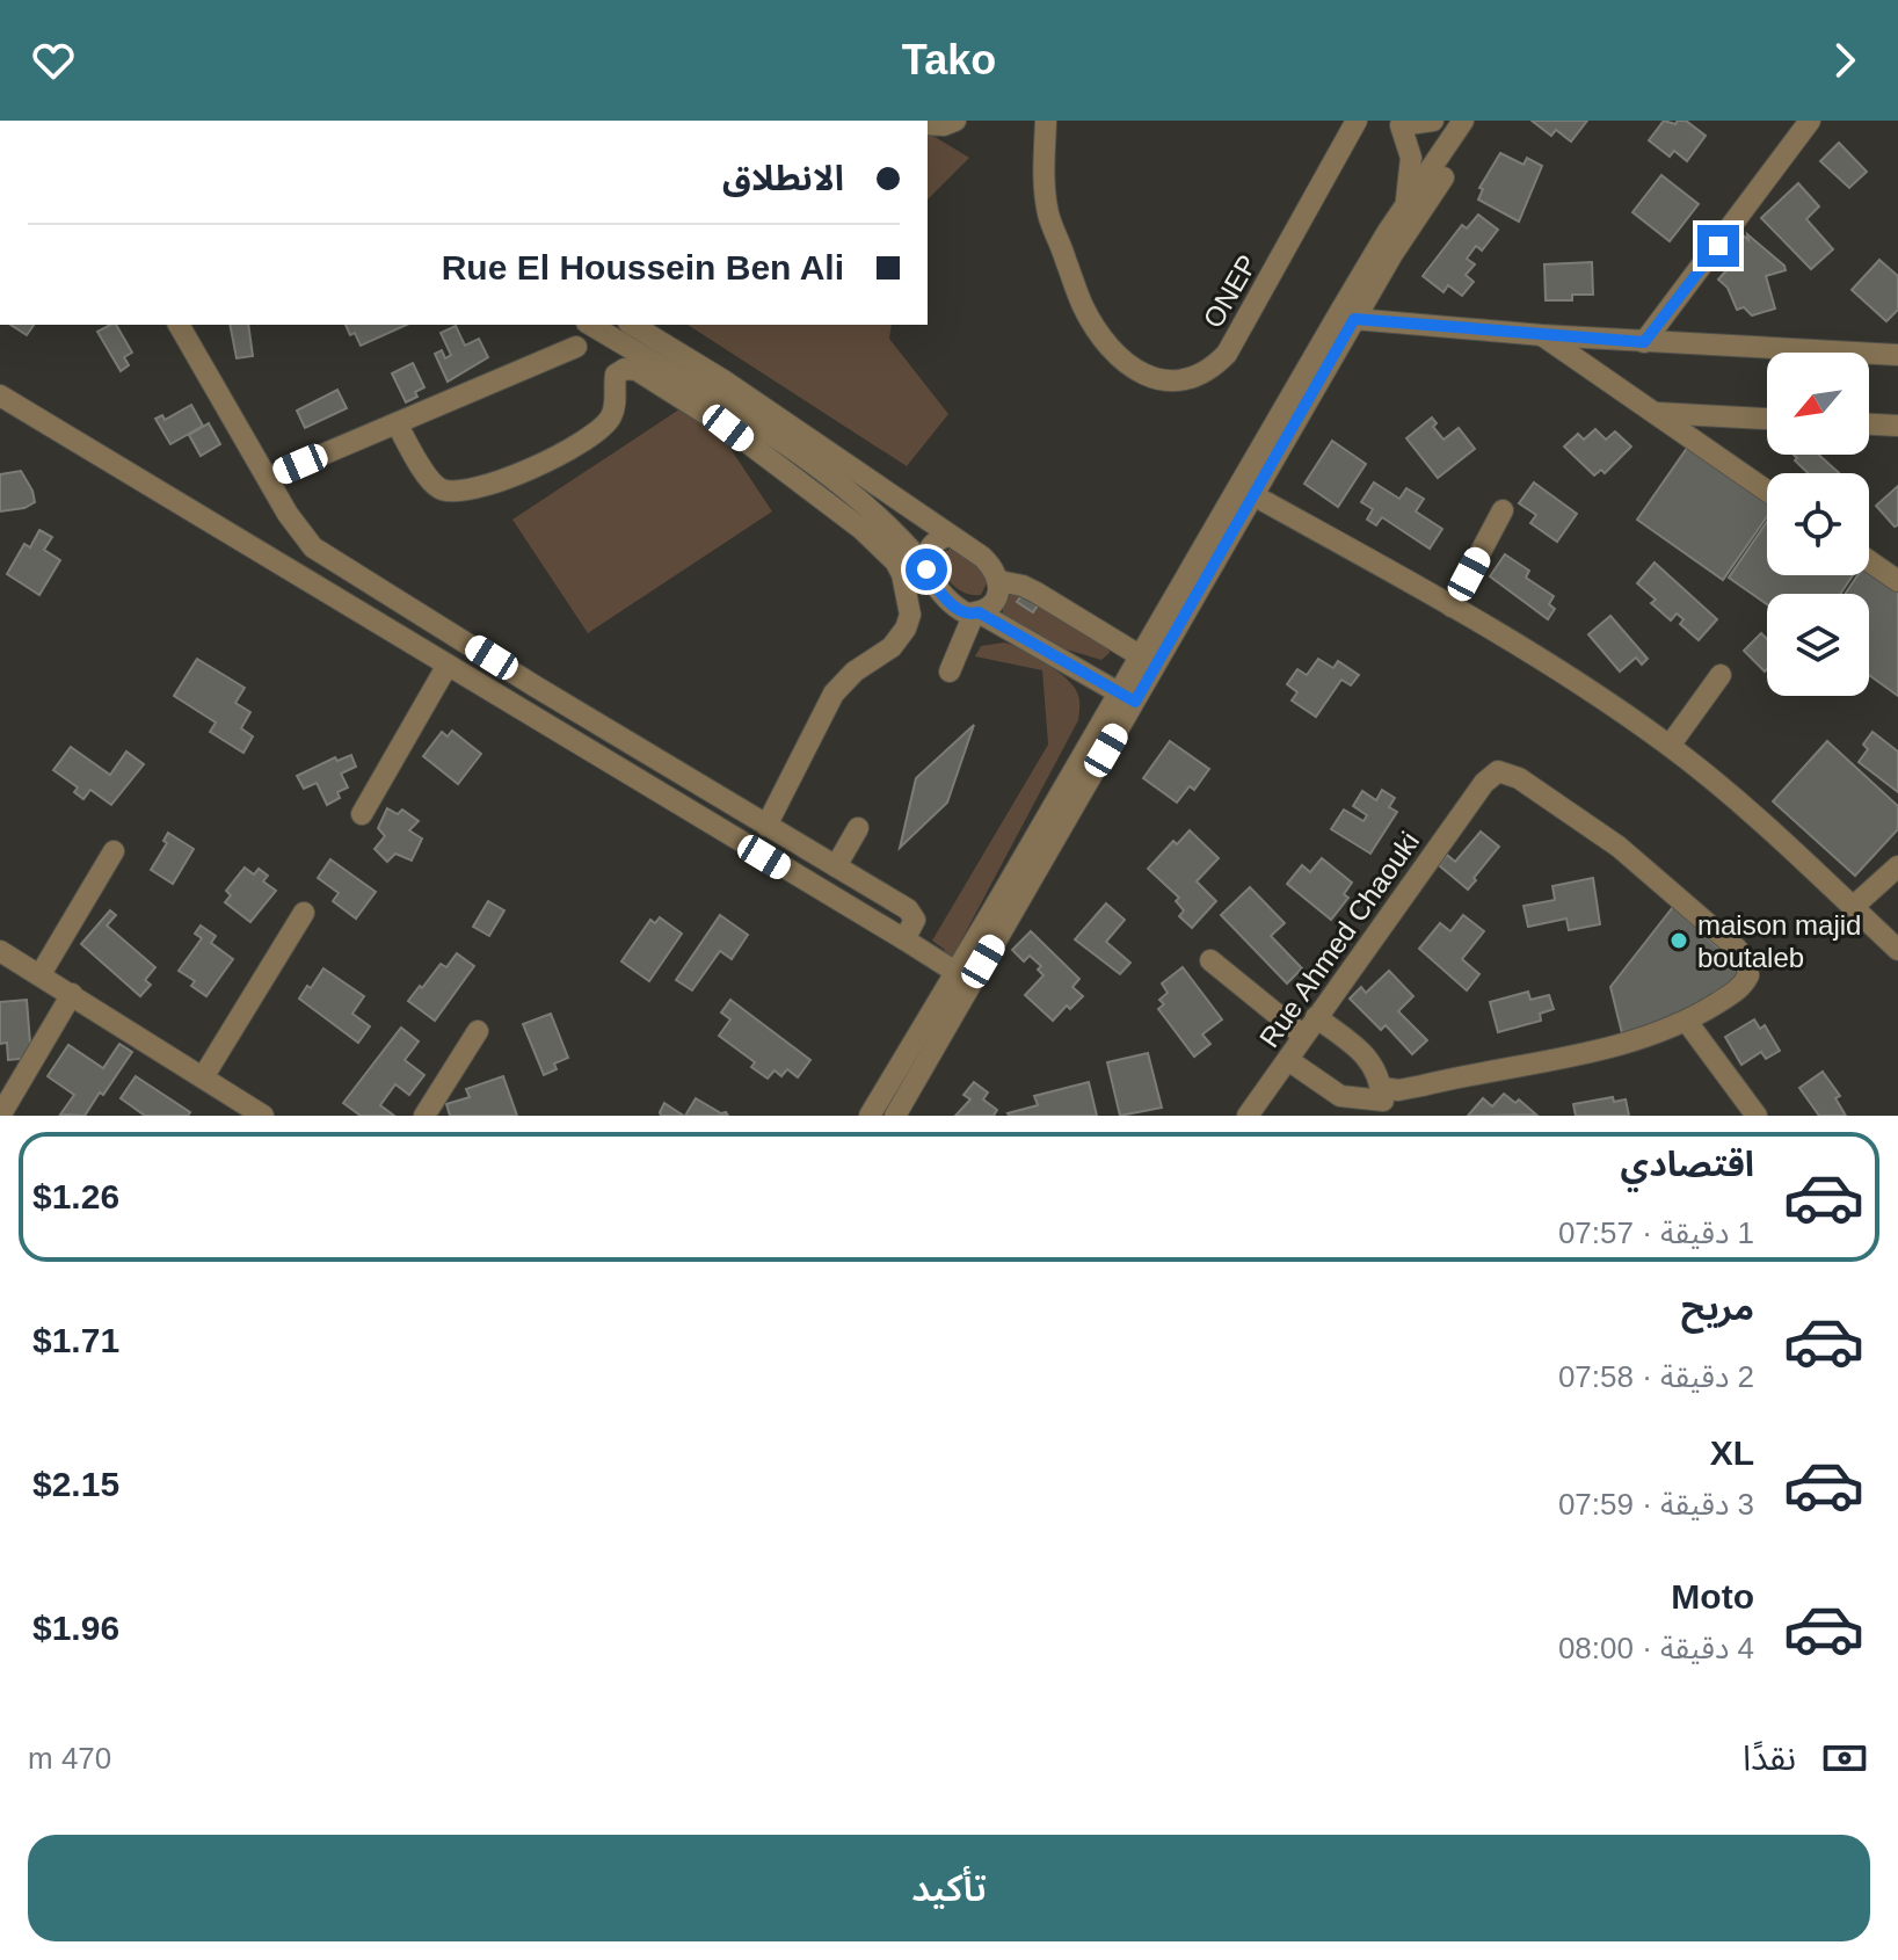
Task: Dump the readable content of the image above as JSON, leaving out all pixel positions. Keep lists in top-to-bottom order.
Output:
{
  "streets": {
    "street": ["ONEP", "Rue Ahmed Chaouki"]
  },
  "places": ["maison majid boutaleb"],
  "north": "bottom left",
  "page": {
    "header": "Tako",
    "banner": ["الانطلاق", "Rue El Houssein Ben Ali"],
    "list": [
      {
        "name": "اقتصادي",
        "note": "1 دقيقة · 07:57",
        "value": "$1.26"
      },
      {
        "name": "مريح",
        "note": "2 دقيقة · 07:58",
        "value": "$1.71"
      },
      {
        "name": "XL",
        "note": "3 دقيقة · 07:59",
        "value": "$2.15"
      },
      {
        "name": "Moto",
        "note": "4 دقيقة · 08:00",
        "value": "$1.96"
      }
    ],
    "pay": ["نقدًا", "470 m"],
    "buttons": "تأكيد"
  }
}
